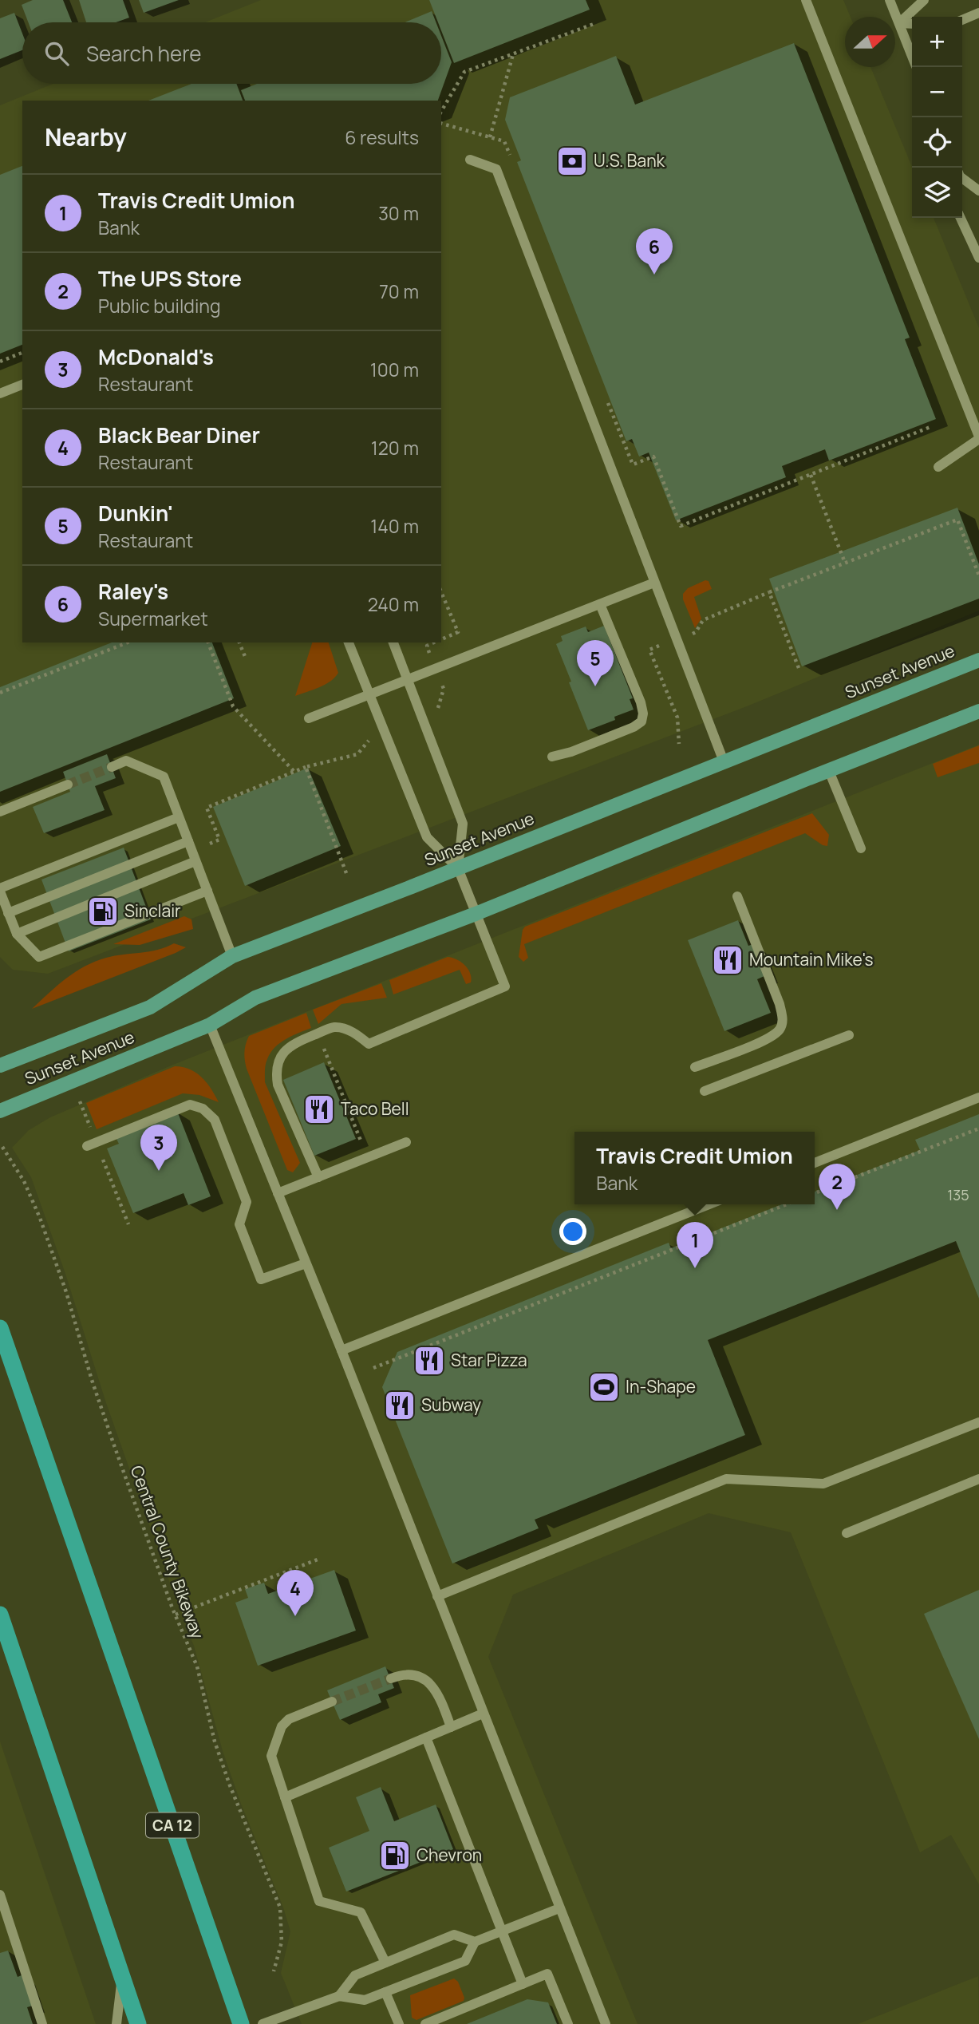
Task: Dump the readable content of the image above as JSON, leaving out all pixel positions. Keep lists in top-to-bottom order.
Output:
{
  "streets": {
    "highway": ["CA 12"],
    "main road": ["Sunset Avenue"],
    "path": ["Central County Bikeway"]
  },
  "places": {
    "bank": ["U.S. Bank"],
    "fuel station": ["Sinclair", "Chevron"],
    "restaurant": [
      "Mountain Mike's",
      "Taco Bell",
      "Star Pizza",
      "Subway"
    ],
    "sports": ["In-Shape"]
  },
  "house_numbers": ["135"],
  "north": "right",
  "page": {
    "map_buttons": ["+", "−"],
    "search": "Search here",
    "heading": ["Nearby", "6 results"],
    "list": [
      {
        "mark": "1",
        "name": "Travis Credit Umion",
        "note": "Bank",
        "value": "30 m"
      },
      {
        "mark": "2",
        "name": "The UPS Store",
        "note": "Public building",
        "value": "70 m"
      },
      {
        "mark": "3",
        "name": "McDonald's",
        "note": "Restaurant",
        "value": "100 m"
      },
      {
        "mark": "4",
        "name": "Black Bear Diner",
        "note": "Restaurant",
        "value": "120 m"
      },
      {
        "mark": "5",
        "name": "Dunkin'",
        "note": "Restaurant",
        "value": "140 m"
      },
      {
        "mark": "6",
        "name": "Raley's",
        "note": "Supermarket",
        "value": "240 m"
      }
    ],
    "pins": [
      "6",
      "5",
      "3",
      "2",
      "1",
      "4"
    ],
    "popup": ["Travis Credit Umion", "Bank"]
  }
}
